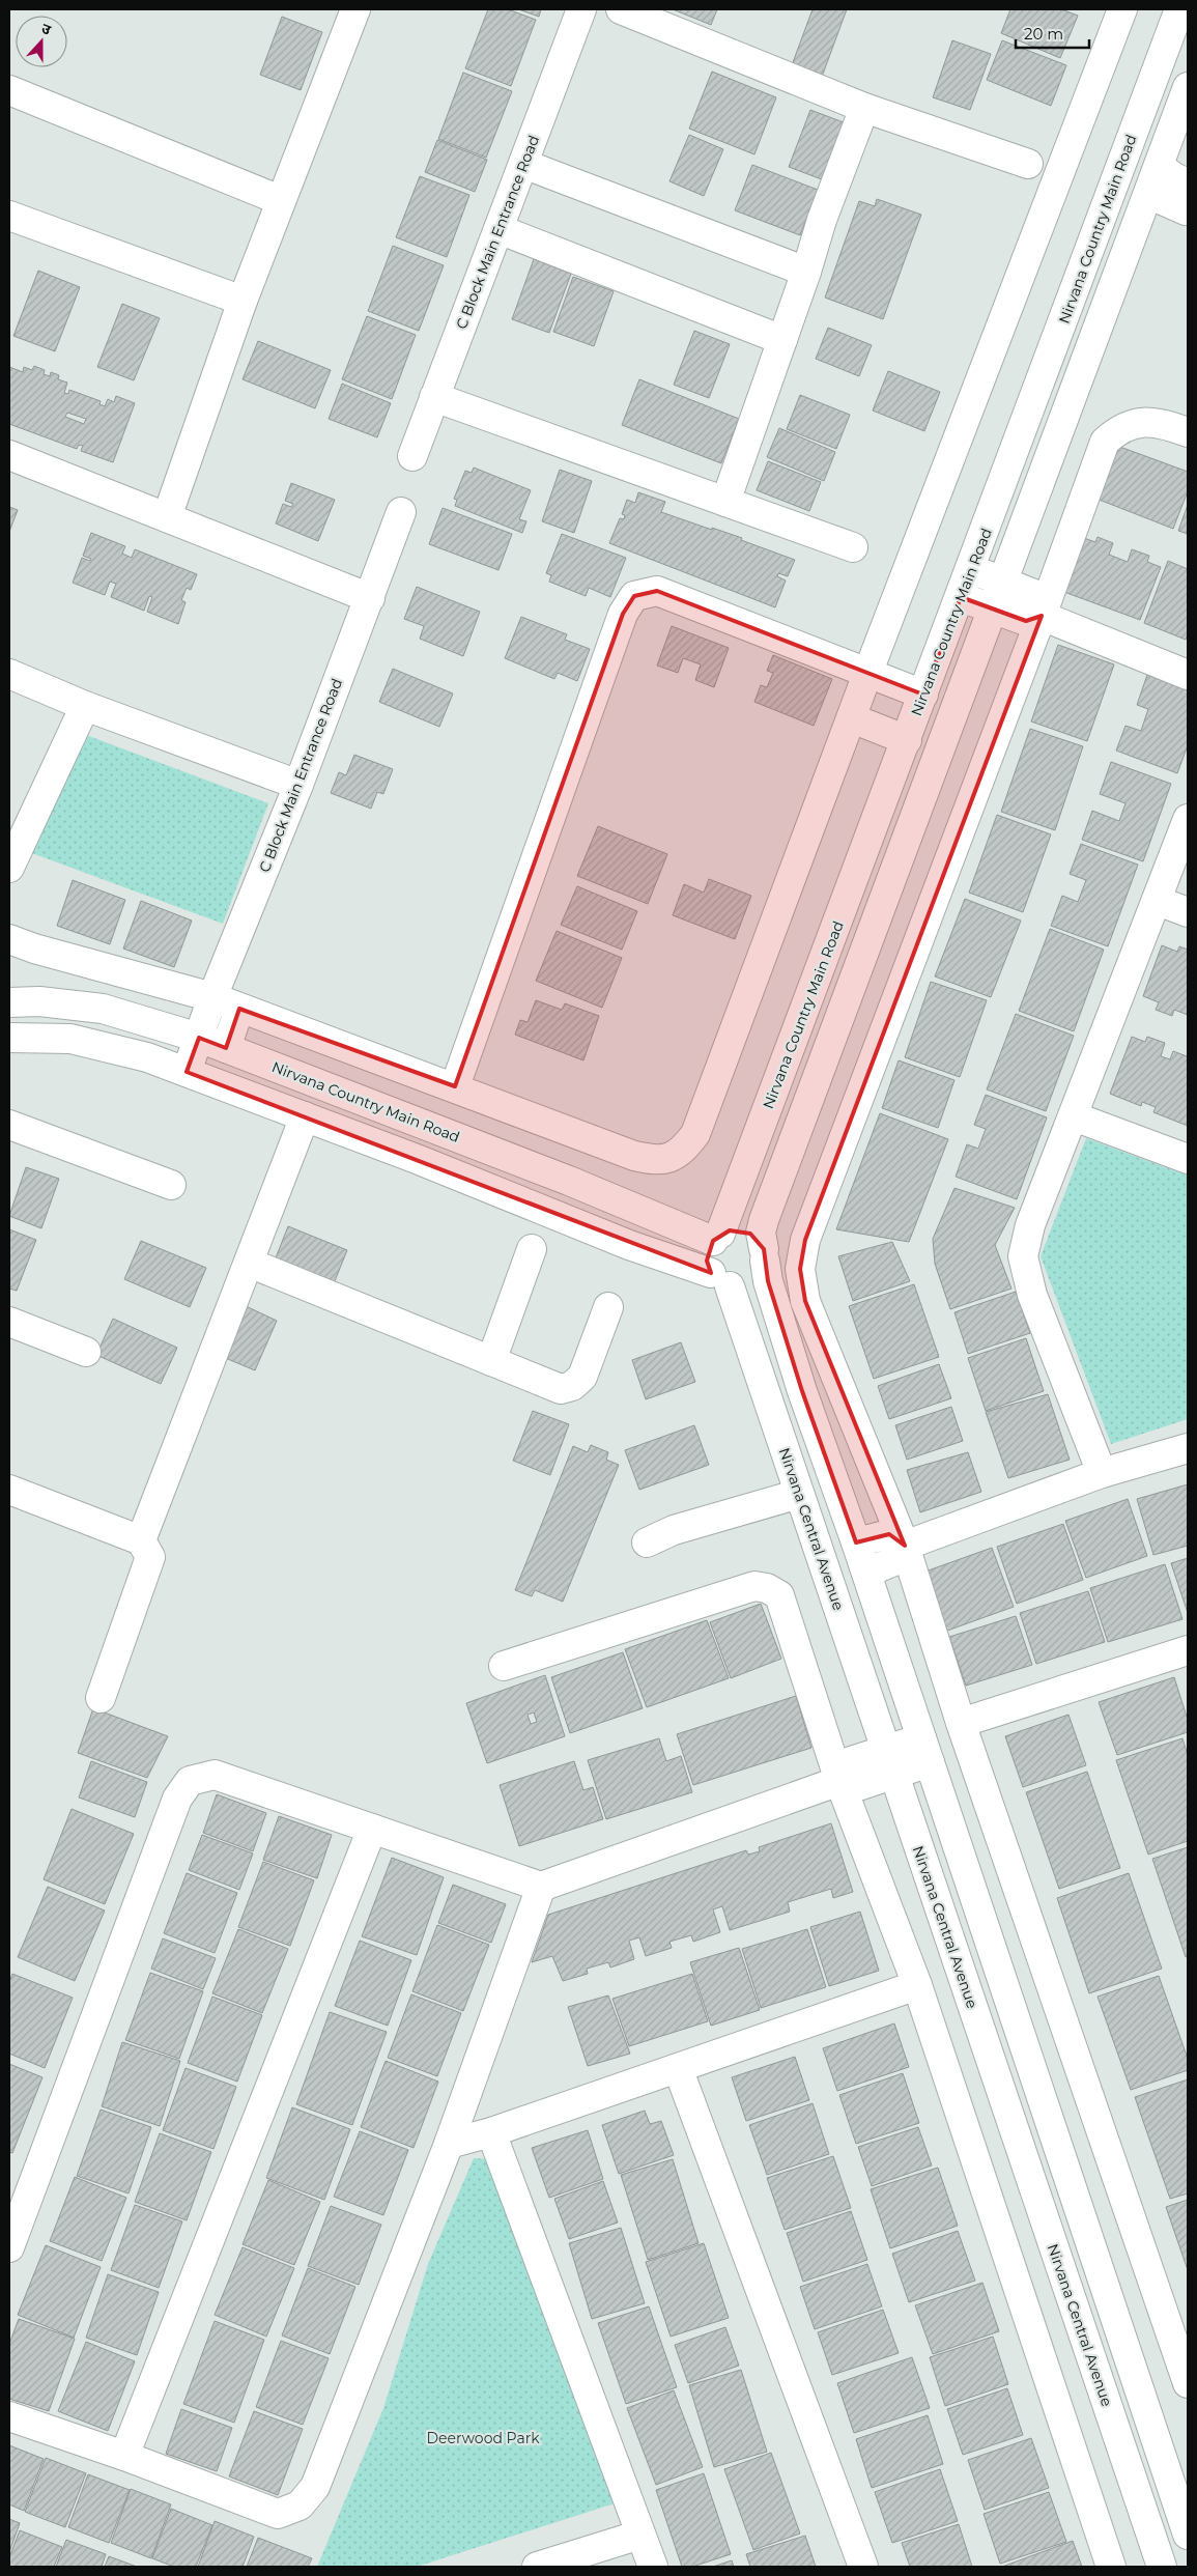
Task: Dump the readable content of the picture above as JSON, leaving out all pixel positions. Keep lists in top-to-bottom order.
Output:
{
  "streets": {
    "street": ["Nirvana Country Main Road", "C Block Main Entrance Road", "Nirvana Central Avenue"]
  },
  "crossings": [
    ["Nirvana Country Main Road", "C Block Main Entrance Road"],
    ["Nirvana Country Main Road", "Nirvana Central Avenue"]
  ],
  "parks": ["Deerwood Park"],
  "scale_bar": "20 m",
  "north": "top"
}
